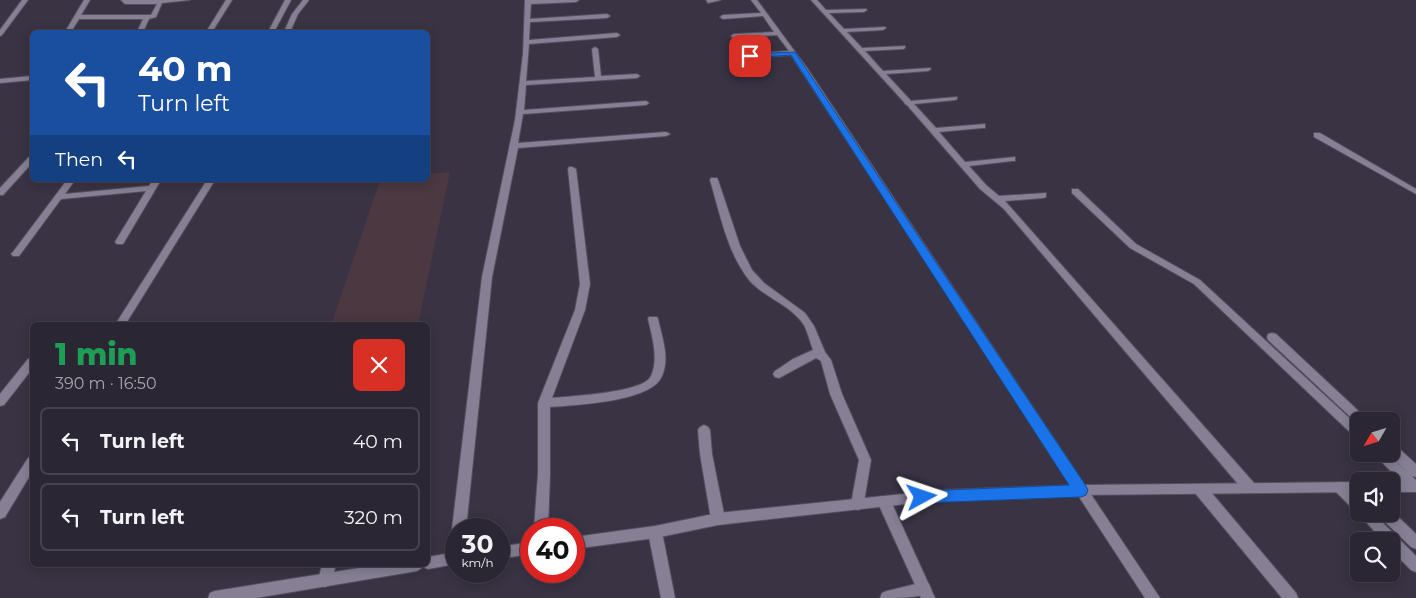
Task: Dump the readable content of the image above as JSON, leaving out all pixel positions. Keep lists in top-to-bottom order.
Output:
{
  "north": "bottom left",
  "page": {
    "turn": ["40 m", "Turn left"],
    "then": "Then",
    "heading": ["1 min", "390 m · 16:50"],
    "list": [
      {
        "name": "Turn left",
        "value": "40 m"
      },
      {
        "name": "Turn left",
        "value": "320 m"
      }
    ],
    "speed": "30 km/h",
    "limit": "40"
  }
}
